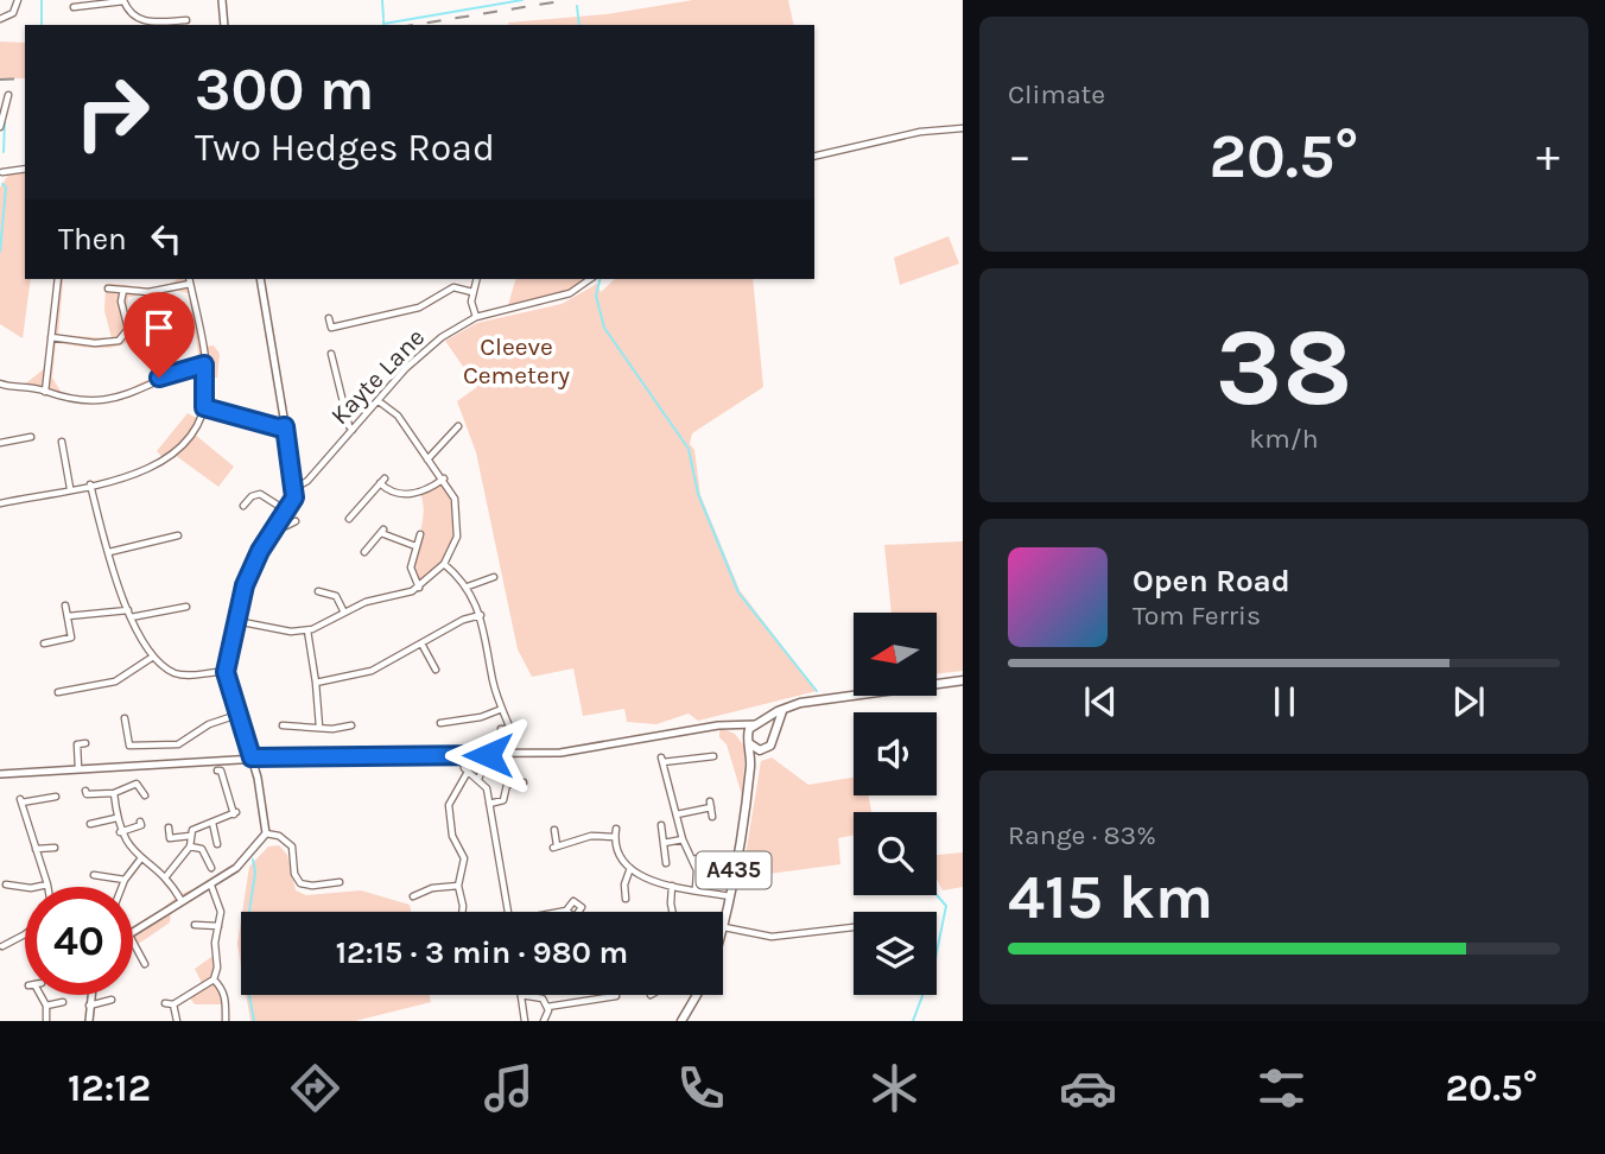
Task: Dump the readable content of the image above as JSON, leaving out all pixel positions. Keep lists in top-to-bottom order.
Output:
{
  "streets": {
    "main road": ["A435"],
    "street": ["Kayte Lane"]
  },
  "parks": ["Cleeve Cemetery"],
  "north": "left",
  "page": {
    "tile": [
      "Climate",
      ["38", "km/h"],
      ["Range · 83%", "415 km"]
    ],
    "turn": ["300 m", "Two Hedges Road"],
    "heat": ["−", "20.5°", "+"],
    "then": "Then",
    "song": ["Open Road", "Tom Ferris"],
    "limit": "40",
    "trip": "12:15 · 3 min · 980 m",
    "tabs": ["12:12", "20.5°"]
  }
}
